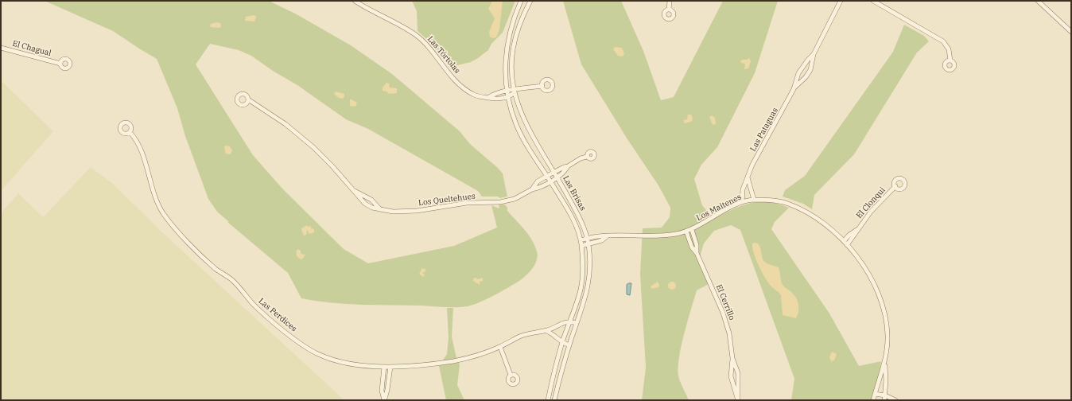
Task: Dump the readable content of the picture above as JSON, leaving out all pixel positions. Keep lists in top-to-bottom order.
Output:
{
  "streets": {
    "street": [
      "El Chagual",
      "Las Tórtolas",
      "Las Pataguas",
      "Las Brisas",
      "Los Queltehues",
      "El Clonqui",
      "Los Maitenes",
      "El Cerrillo",
      "Las Perdices"
    ]
  },
  "crossings": [
    ["Las Tórtolas", "Las Brisas"],
    ["Las Pataguas", "Los Maitenes"],
    ["Las Brisas", "Los Queltehues"],
    ["Las Brisas", "Los Maitenes"],
    ["Las Brisas", "Las Perdices"],
    ["El Clonqui", "Los Maitenes"],
    ["Los Maitenes", "El Cerrillo"]
  ]
}
